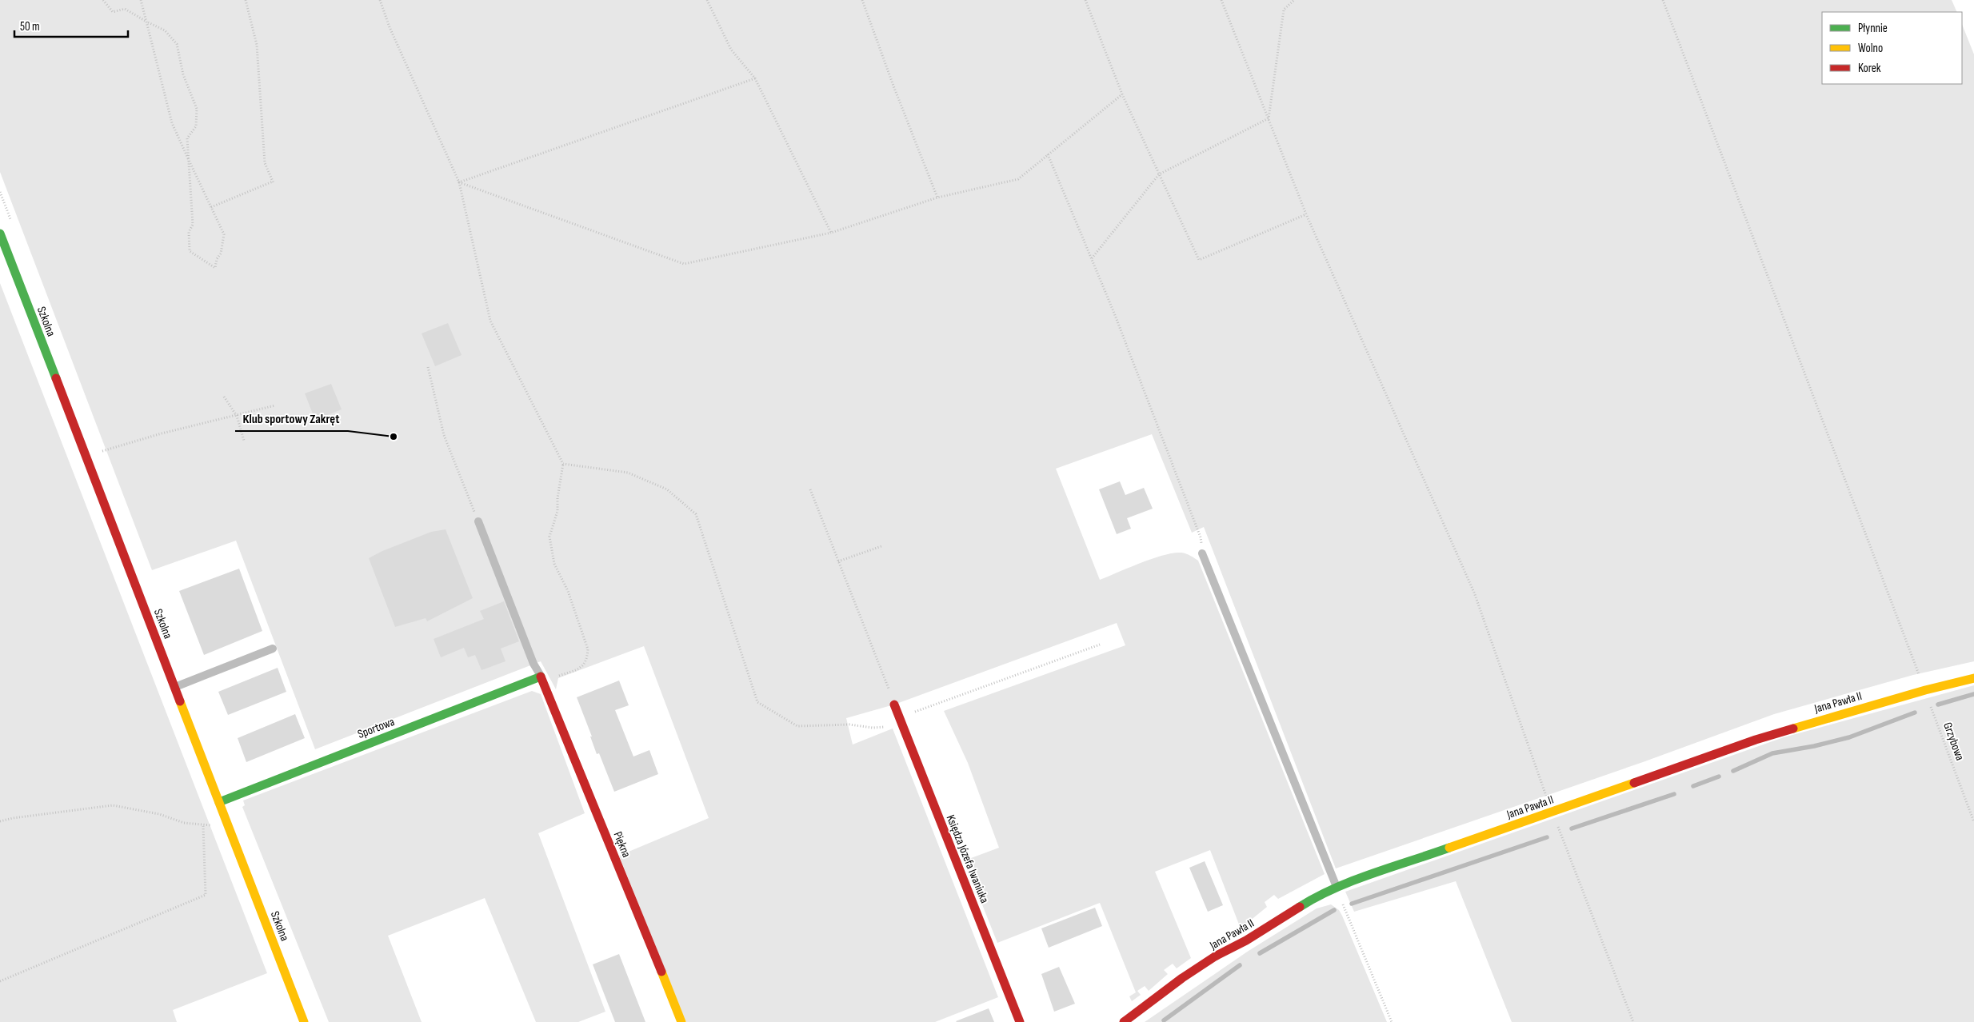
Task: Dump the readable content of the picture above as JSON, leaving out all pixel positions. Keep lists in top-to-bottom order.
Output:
{
  "streets": {
    "street": [
      "Szkolna",
      "Jana Pawła II",
      "Sportowa",
      "Piękna",
      "Księdza Józefa Iwaniuka"
    ],
    "path": ["Grzybowa"]
  },
  "crossings": [
    ["Szkolna", "Sportowa"],
    ["Jana Pawła II", "Grzybowa"],
    ["Sportowa", "Piękna"]
  ],
  "places": ["Klub sportowy Zakręt"],
  "legend": ["Płynnie", "Wolno", "Korek"],
  "scale_bar": "50 m"
}
